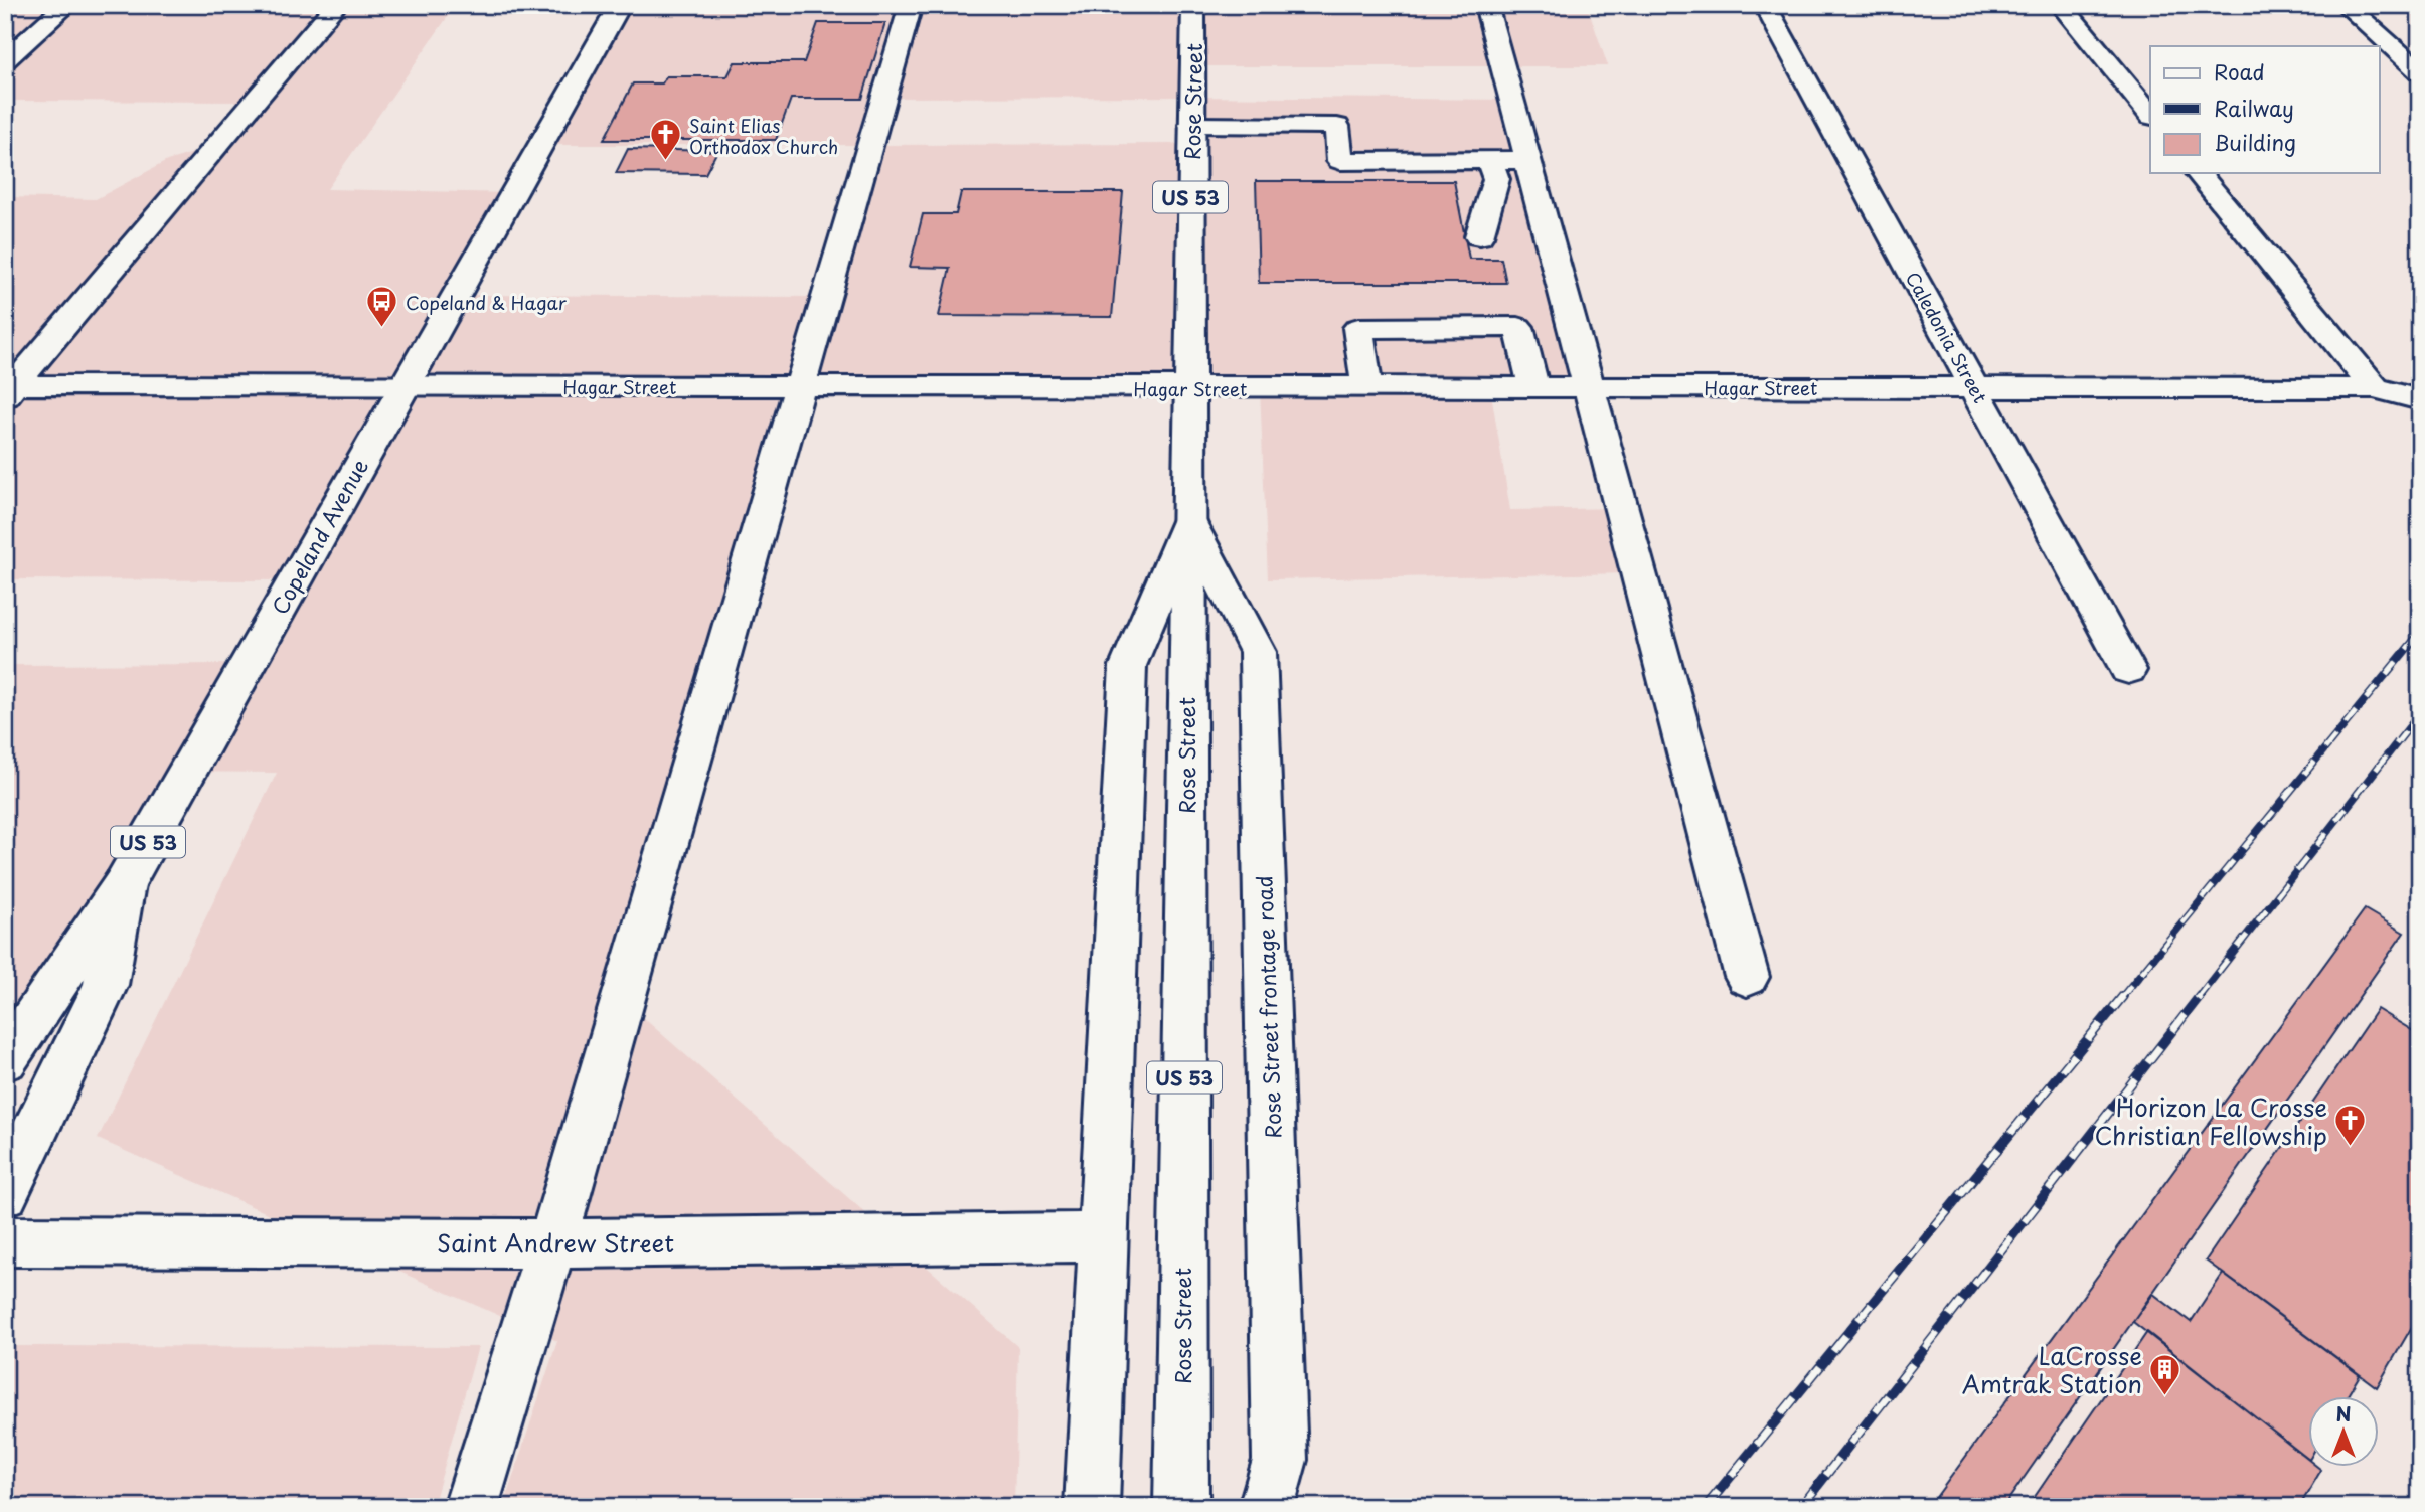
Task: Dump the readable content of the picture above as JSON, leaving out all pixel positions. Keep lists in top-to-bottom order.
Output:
{
  "streets": {
    "main road": [
      "Rose Street",
      "US 53",
      "Caledonia Street",
      "Hagar Street",
      "Copeland Avenue",
      "Rose Street frontage road",
      "Saint Andrew Street"
    ]
  },
  "crossings": [
    ["Rose Street", "Hagar Street"],
    ["Rose Street", "Rose Street frontage road"],
    ["Caledonia Street", "Hagar Street"],
    ["Hagar Street", "Copeland Avenue"]
  ],
  "places": {
    "church": ["Saint Elias Orthodox Church", "Horizon La Crosse Christian Fellowship"],
    "bus stop": ["Copeland & Hagar"],
    "building": ["LaCrosse Amtrak Station"]
  },
  "legend": ["Road", "Railway", "Building"],
  "north": "top"
}
